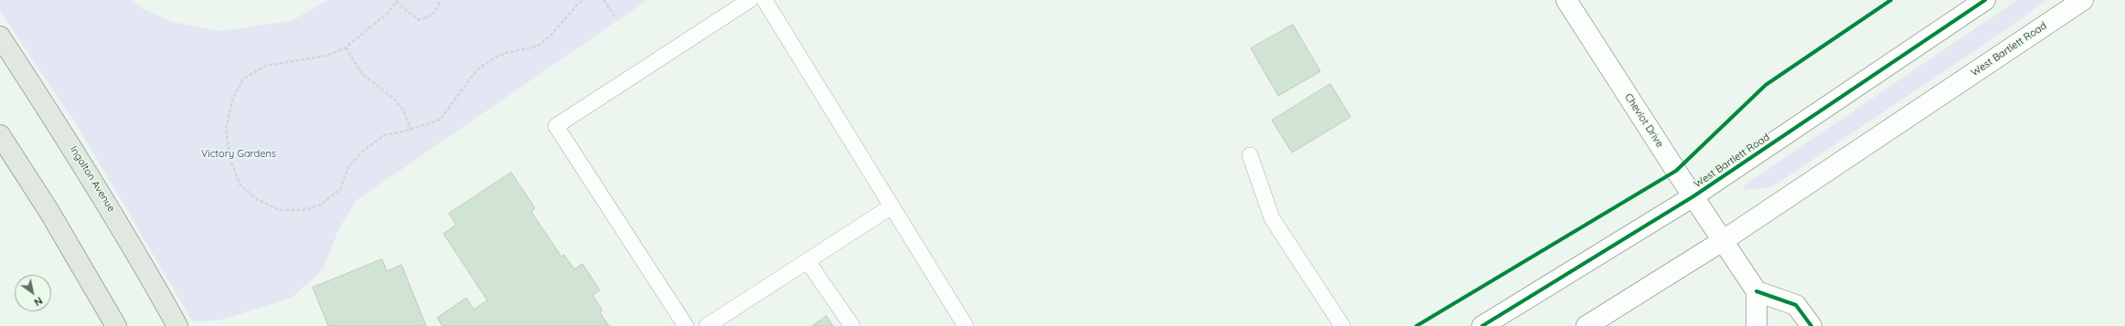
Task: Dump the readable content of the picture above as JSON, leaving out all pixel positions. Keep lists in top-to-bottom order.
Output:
{
  "streets": {
    "main road": ["Ingalton Avenue"],
    "street": ["West Bartlett Road", "Cheviot Drive"]
  },
  "crossings": [
    ["West Bartlett Road", "Cheviot Drive"]
  ],
  "parks": ["Victory Gardens"],
  "north": "bottom right"
}
